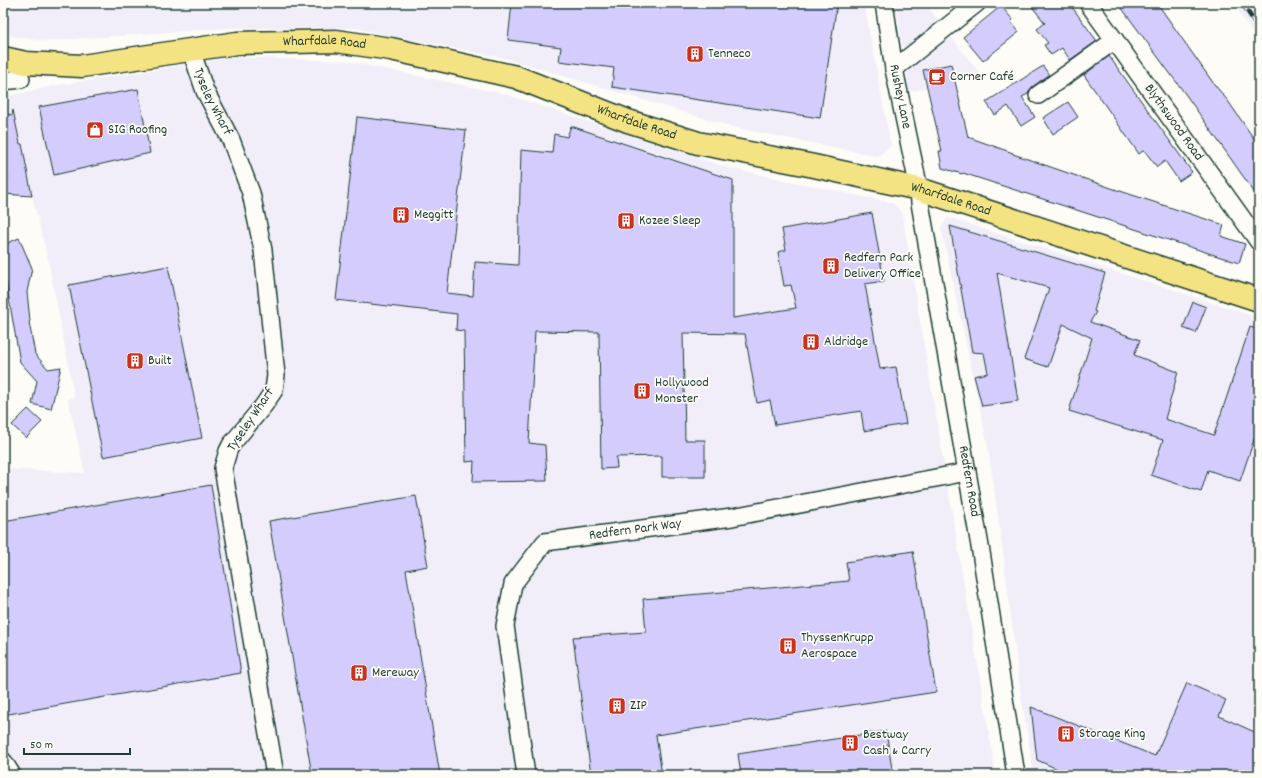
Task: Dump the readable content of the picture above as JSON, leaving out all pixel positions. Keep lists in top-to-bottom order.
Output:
{
  "streets": {
    "main road": ["Wharfdale Road"],
    "street": [
      "Rushey Lane",
      "Tyseley Wharf",
      "Blythswood Road",
      "Redfern Road",
      "Redfern Park Way"
    ]
  },
  "crossings": [
    ["Wharfdale Road", "Rushey Lane"],
    ["Wharfdale Road", "Tyseley Wharf"],
    ["Wharfdale Road", "Redfern Road"],
    ["Rushey Lane", "Redfern Road"],
    ["Redfern Road", "Redfern Park Way"]
  ],
  "places": {
    "building": [
      "Tenneco",
      "Meggitt",
      "Kozee Sleep",
      "Redfern Park Delivery Office",
      "Aldridge",
      "Built",
      "Hollywood Monster",
      "ThyssenKrupp Aerospace",
      "Mereway",
      "ZIP",
      "Storage King",
      "Bestway Cash & Carry"
    ],
    "cafe": ["Corner Café"],
    "shop": ["SIG Roofing"]
  },
  "scale_bar": "50 m"
}
